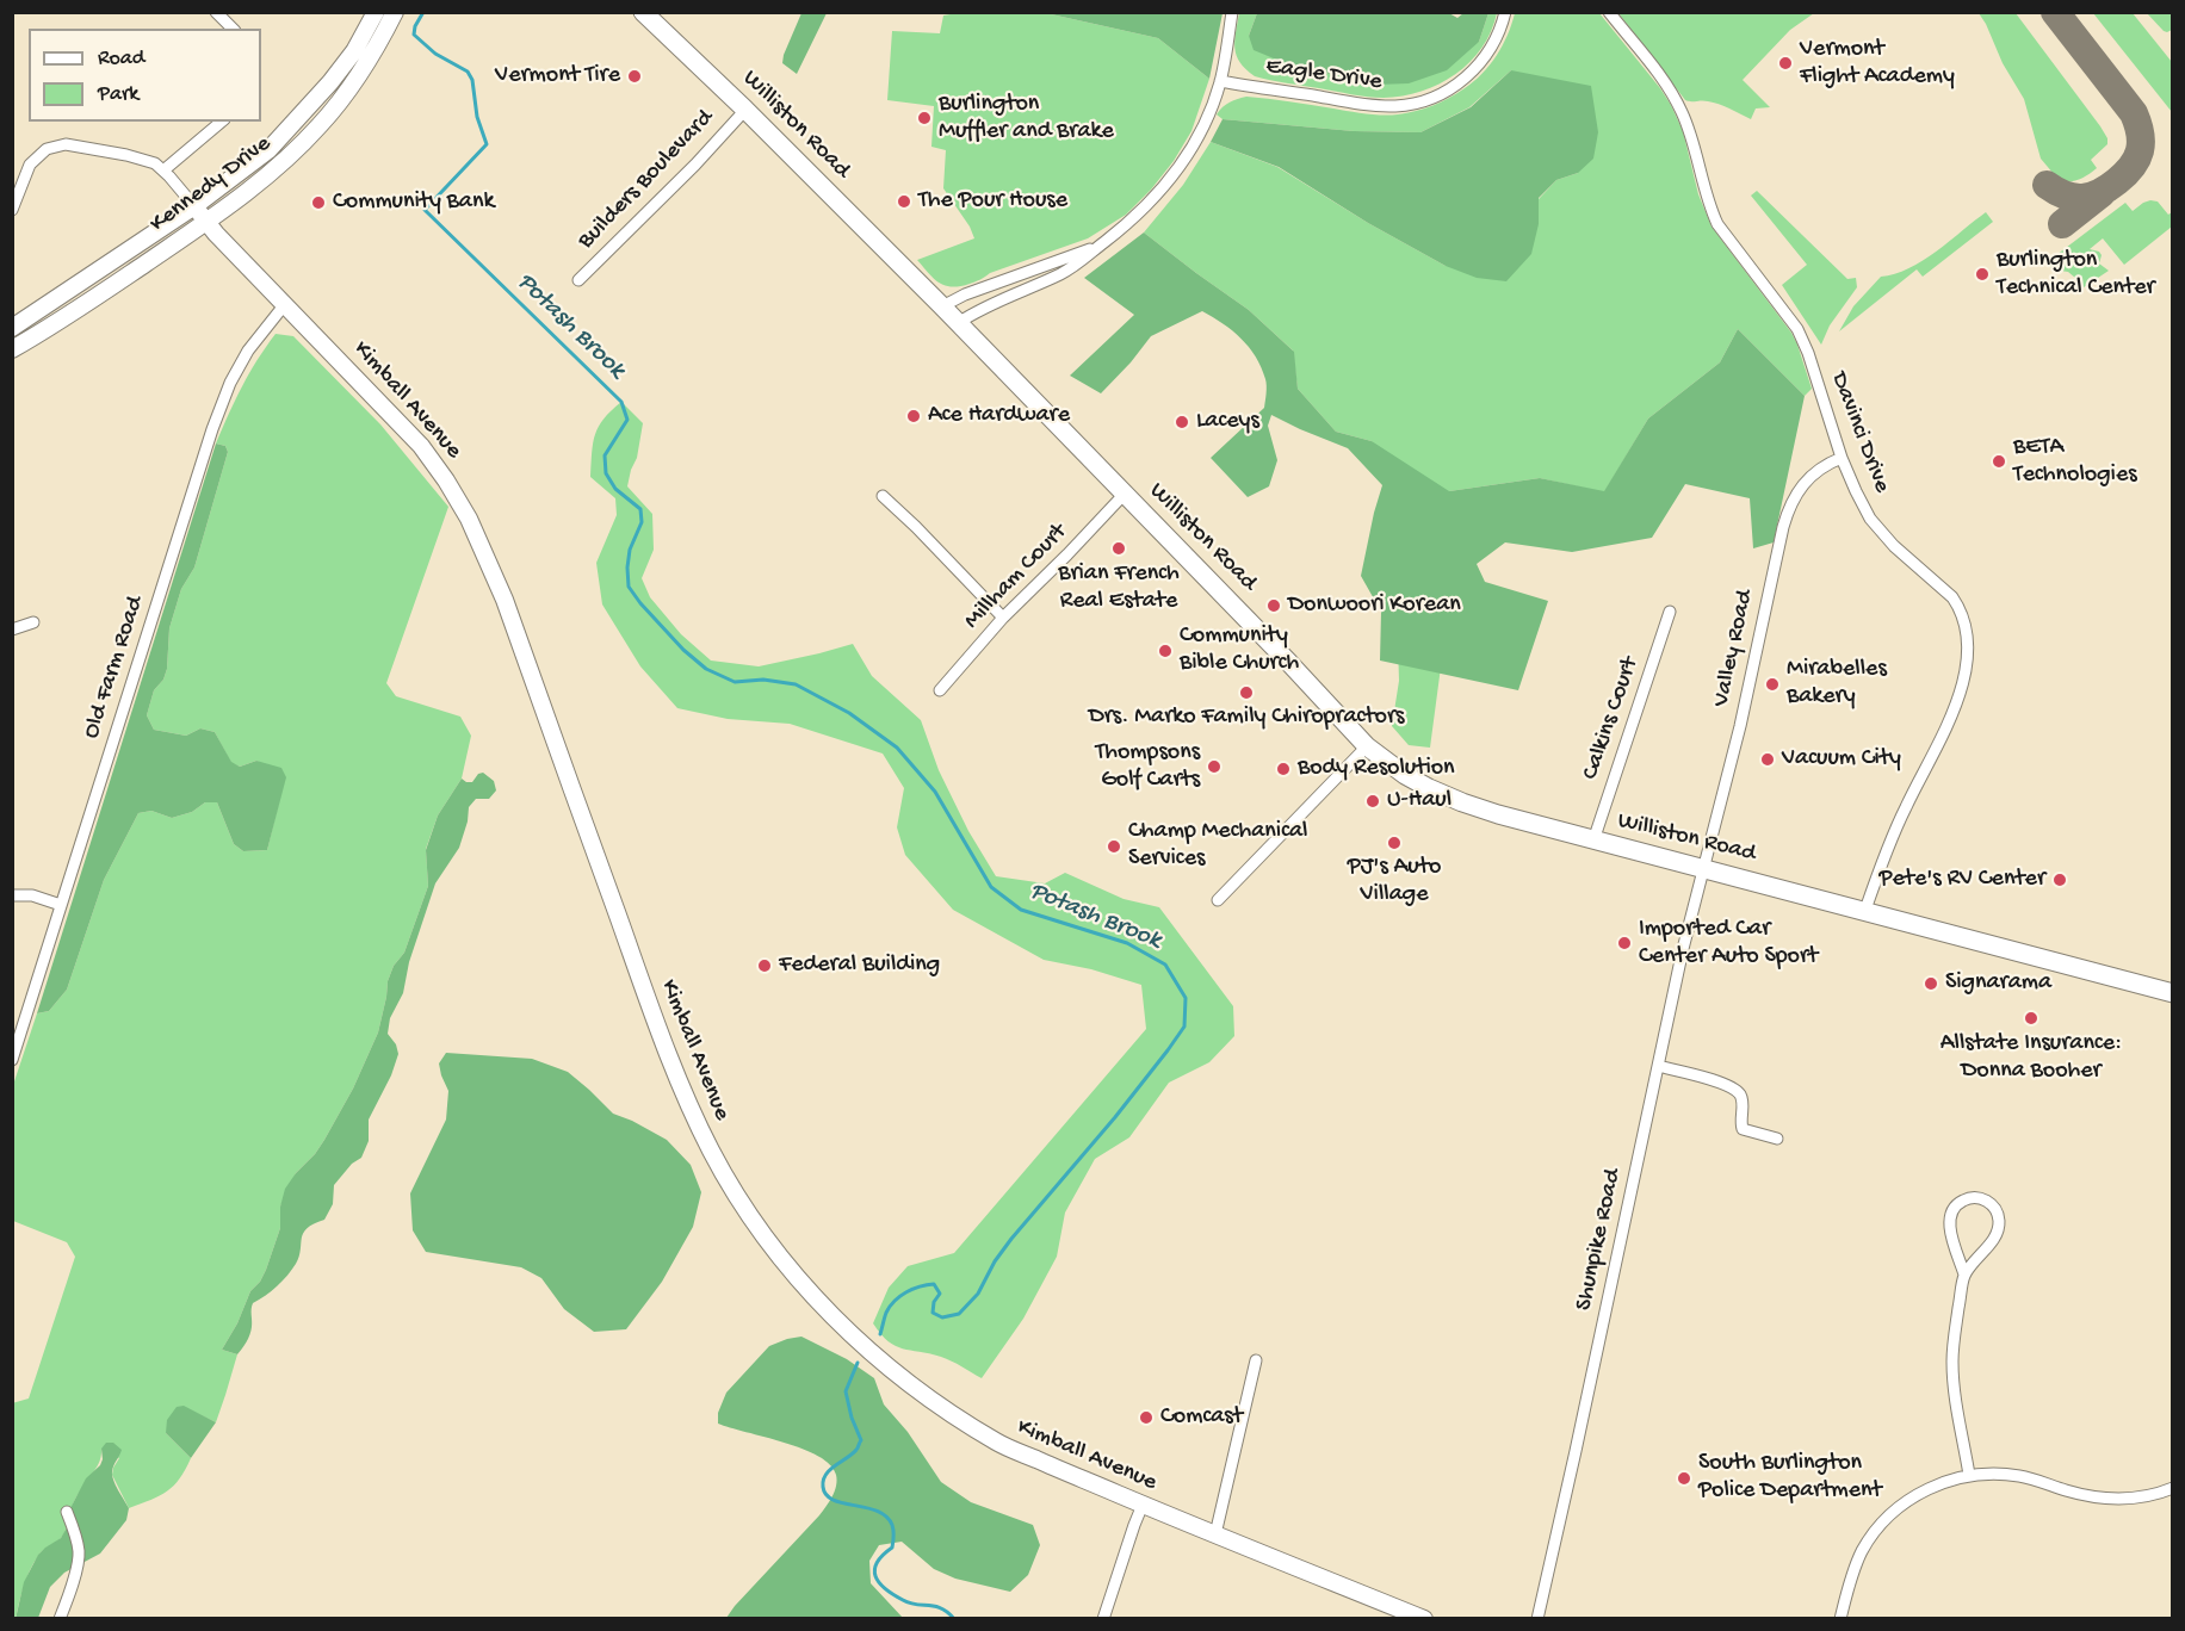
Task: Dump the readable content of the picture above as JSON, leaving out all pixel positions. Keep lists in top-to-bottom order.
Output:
{
  "streets": {
    "main road": ["Williston Road", "Kennedy Drive", "Kimball Avenue"],
    "street": [
      "Eagle Drive",
      "Builders Boulevard",
      "Davinci Drive",
      "Millham Court",
      "Valley Road",
      "Old Farm Road",
      "Calkins Court",
      "Shunpike Road"
    ]
  },
  "crossings": [
    ["Williston Road", "Builders Boulevard"],
    ["Williston Road", "Davinci Drive"],
    ["Williston Road", "Millham Court"],
    ["Williston Road", "Valley Road"],
    ["Williston Road", "Calkins Court"],
    ["Williston Road", "Shunpike Road"],
    ["Kennedy Drive", "Kimball Avenue"],
    ["Kimball Avenue", "Old Farm Road"],
    ["Davinci Drive", "Valley Road"],
    ["Valley Road", "Shunpike Road"]
  ],
  "water": ["Potash Brook"],
  "places": [
    "Vermont Flight Academy",
    "Vermont Tire",
    "Burlington Muffler and Brake",
    "The Pour House",
    "Community Bank",
    "Burlington Technical Center",
    "Ace Hardware",
    "Laceys",
    "BETA Technologies",
    "Brian French Real Estate",
    "Donwoori Korean",
    "Community Bible Church",
    "Mirabelles Bakery",
    "Drs. Marko Family Chiropractors",
    "Vacuum City",
    "Thompsons Golf Carts",
    "Body Resolution",
    "U-Haul",
    "PJ's Auto Village",
    "Champ Mechanical Services",
    "Pete's RV Center",
    "Imported Car Center Auto Sport",
    "Federal Building",
    "Signarama",
    "Allstate Insurance: Donna Booher",
    "Comcast",
    "South Burlington Police Department"
  ],
  "legend": ["Road", "Park"]
}
